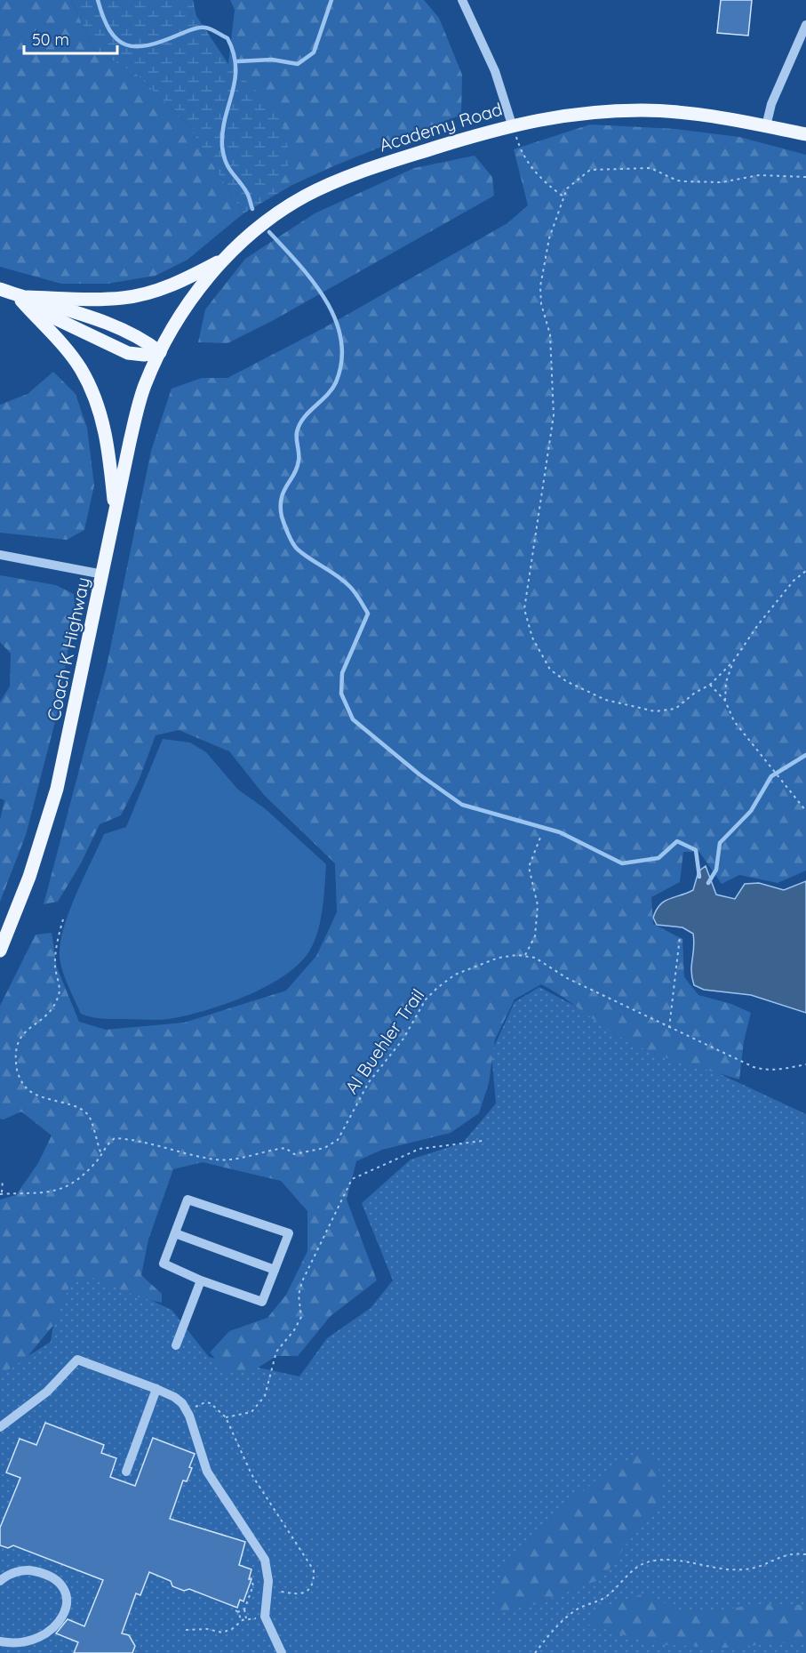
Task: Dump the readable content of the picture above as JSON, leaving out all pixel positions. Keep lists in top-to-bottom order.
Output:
{
  "streets": {
    "main road": ["Academy Road", "Coach K Highway"],
    "path": ["Al Buehler Trail"]
  },
  "crossings": [
    ["Academy Road", "Coach K Highway"]
  ],
  "scale_bar": "50 m"
}
